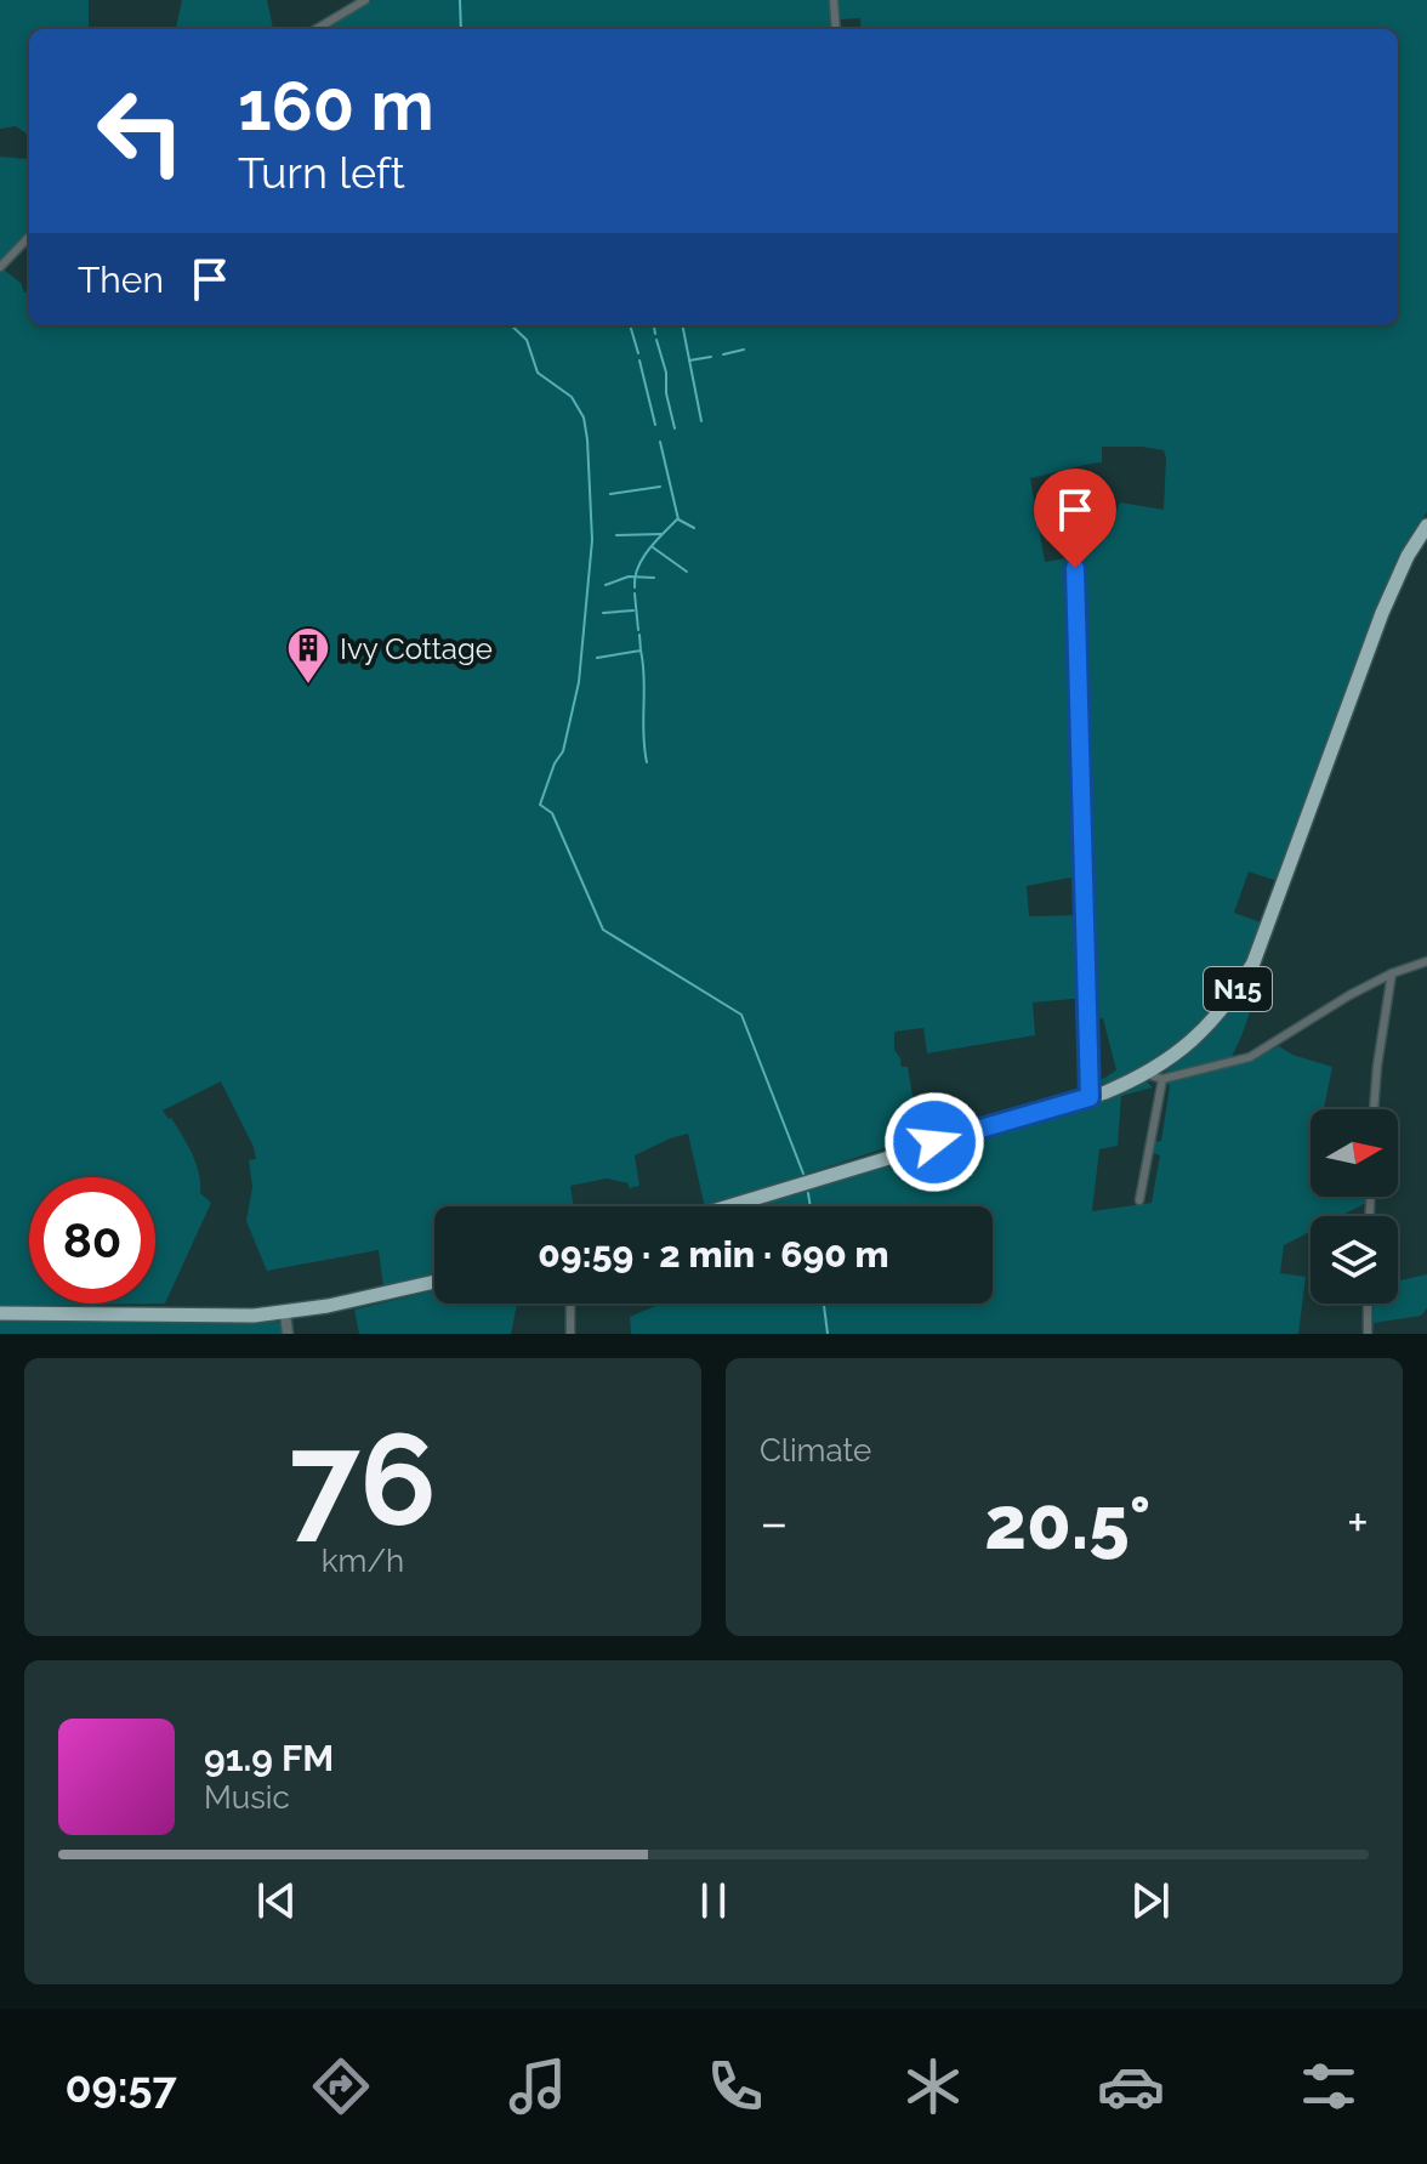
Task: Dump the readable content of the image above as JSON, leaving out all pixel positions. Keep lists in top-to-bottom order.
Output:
{
  "streets": {
    "highway": ["N15"]
  },
  "places": {
    "building": ["Ivy Cottage"]
  },
  "north": "right",
  "page": {
    "turn": ["160 m", "Turn left"],
    "then": "Then",
    "limit": "80",
    "trip": "09:59 · 2 min · 690 m",
    "tile": [
      ["76", "km/h"],
      "Climate"
    ],
    "heat": ["−", "20.5°", "+"],
    "song": ["91.9 FM", "Music"],
    "tabs": "09:57"
  }
}
